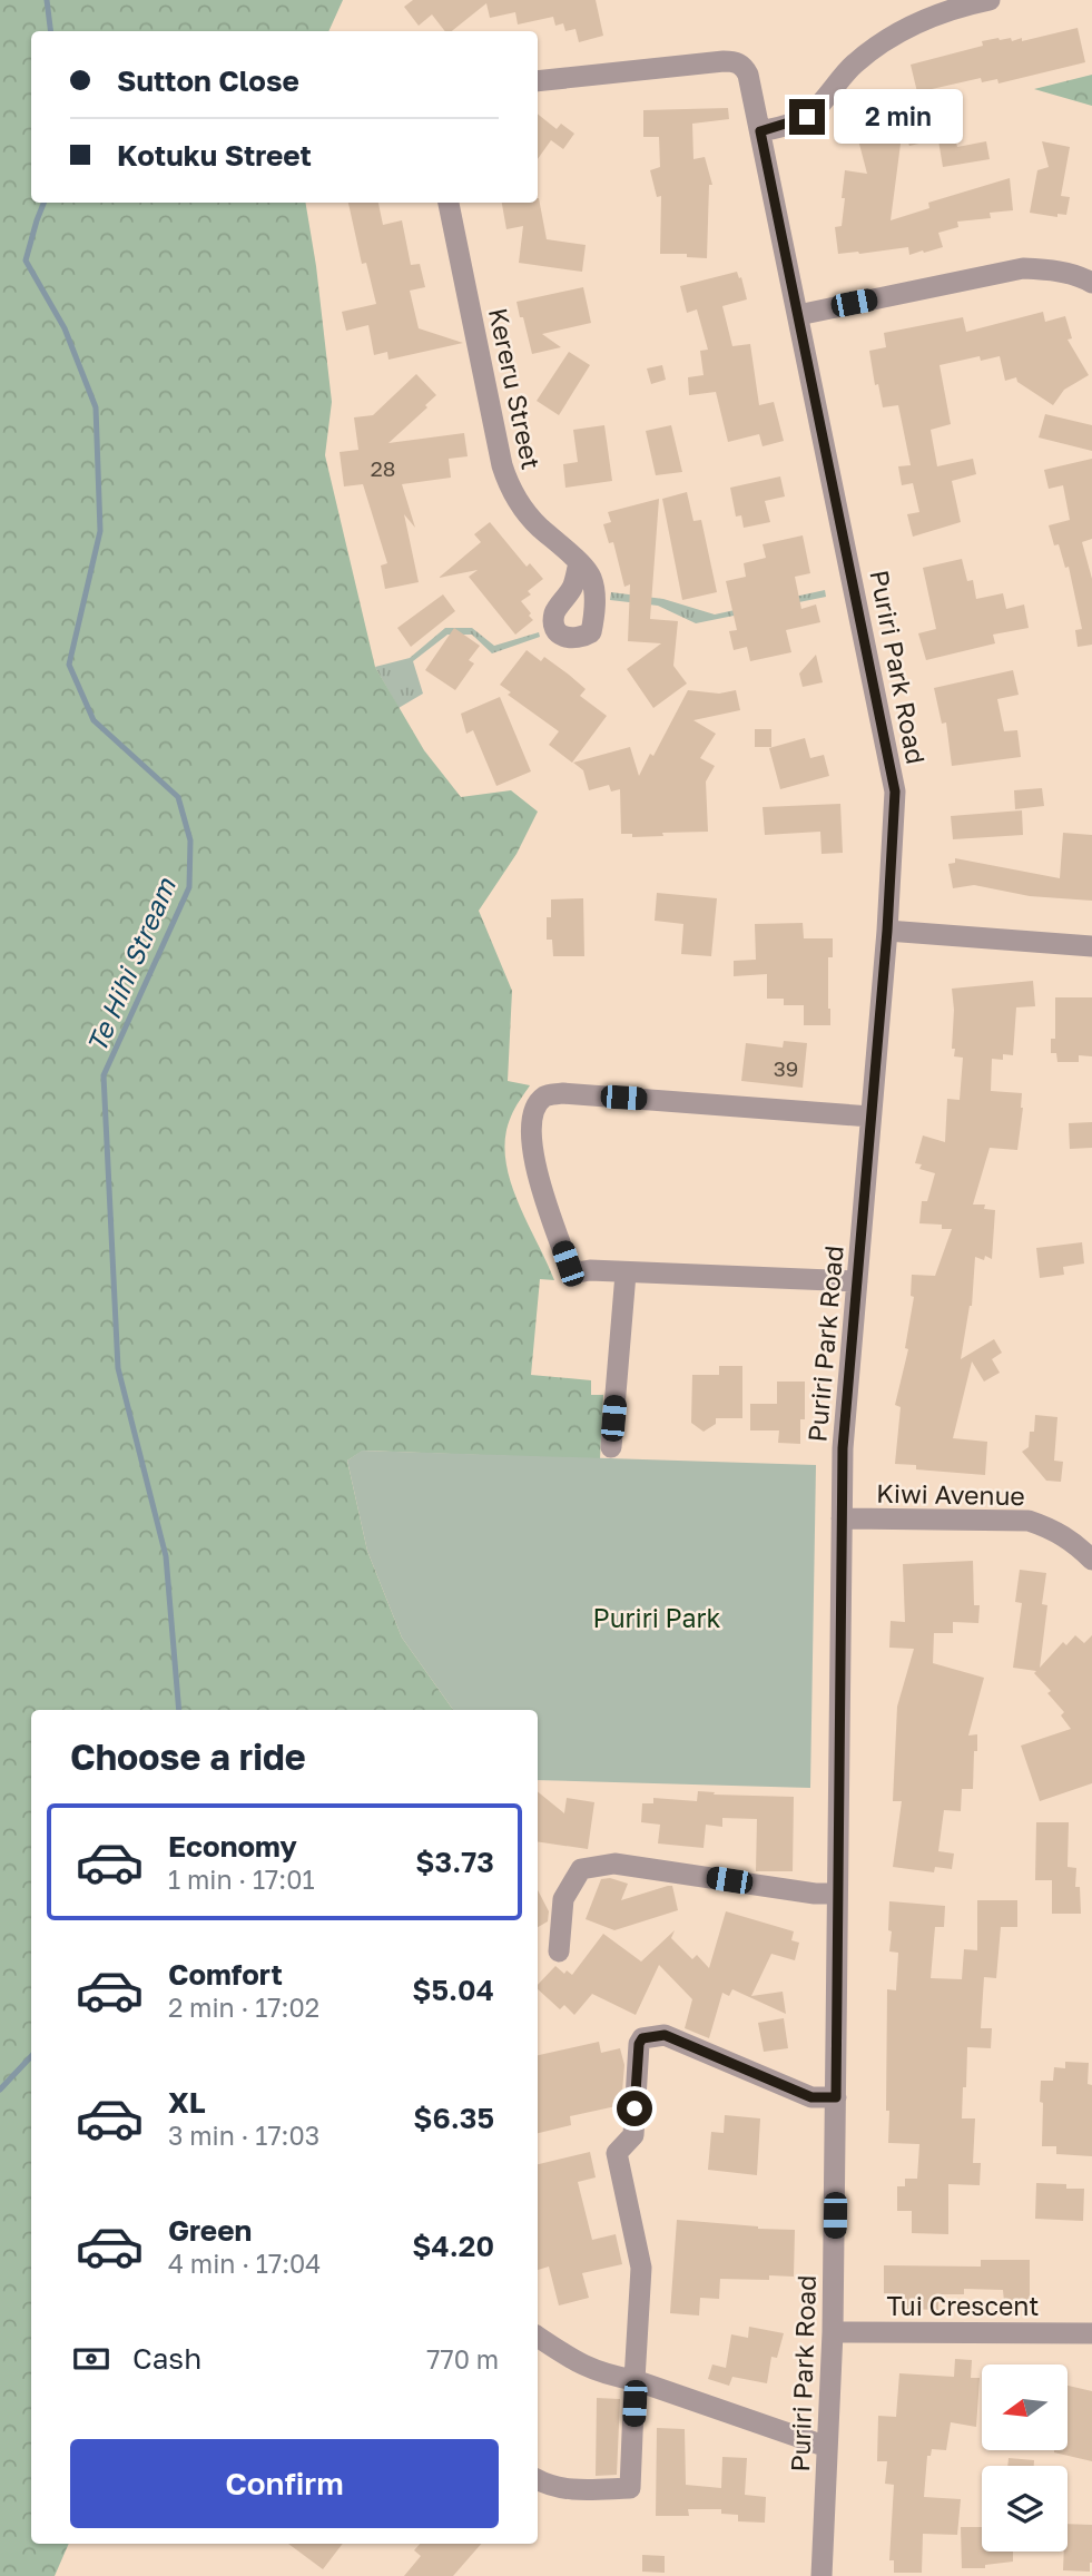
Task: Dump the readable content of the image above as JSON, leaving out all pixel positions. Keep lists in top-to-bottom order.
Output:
{
  "streets": {
    "street": [
      "Kereru Street",
      "Puriri Park Road",
      "Kiwi Avenue",
      "Tui Crescent"
    ]
  },
  "crossings": [
    ["Puriri Park Road", "Kiwi Avenue"],
    ["Puriri Park Road", "Tui Crescent"]
  ],
  "water": ["Te Hihi Stream"],
  "parks": ["Puriri Park"],
  "house_numbers": ["28", "39"],
  "north": "left",
  "page": {
    "banner": ["Sutton Close", "Kotuku Street"],
    "bubble": "2 min",
    "heading": "Choose a ride",
    "list": [
      {
        "name": "Economy",
        "note": "1 min · 17:01",
        "value": "$3.73"
      },
      {
        "name": "Comfort",
        "note": "2 min · 17:02",
        "value": "$5.04"
      },
      {
        "name": "XL",
        "note": "3 min · 17:03",
        "value": "$6.35"
      },
      {
        "name": "Green",
        "note": "4 min · 17:04",
        "value": "$4.20"
      }
    ],
    "pay": ["Cash", "770 m"],
    "buttons": "Confirm"
  }
}
